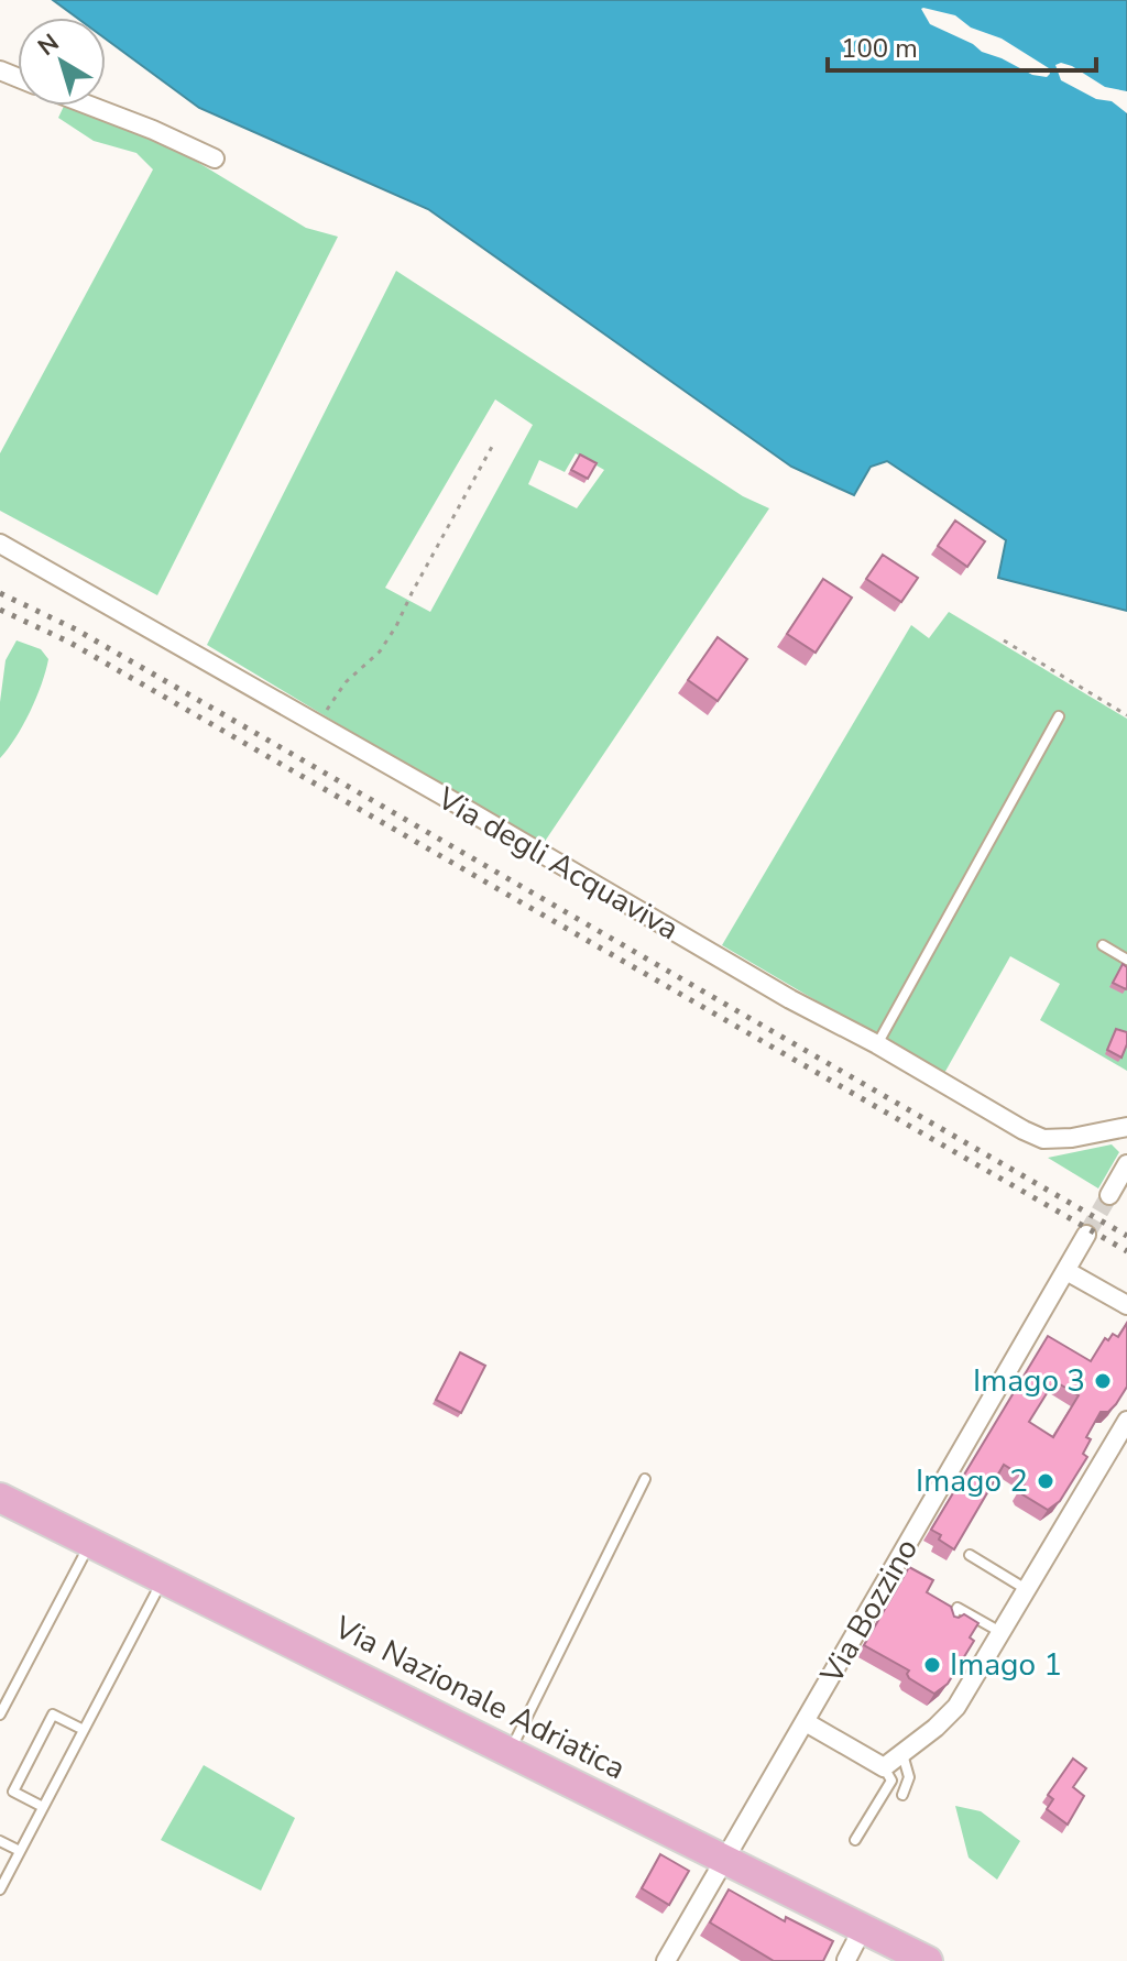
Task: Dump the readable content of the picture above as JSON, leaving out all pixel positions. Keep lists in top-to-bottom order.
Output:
{
  "streets": {
    "main road": ["Via Nazionale Adriatica"],
    "street": ["Via degli Acquaviva", "Via Bozzino"]
  },
  "crossings": [
    ["Via Bozzino", "Via Nazionale Adriatica"]
  ],
  "places": ["Imago 3", "Imago 2", "Imago 1"],
  "scale_bar": "100 m",
  "north": "top left"
}
